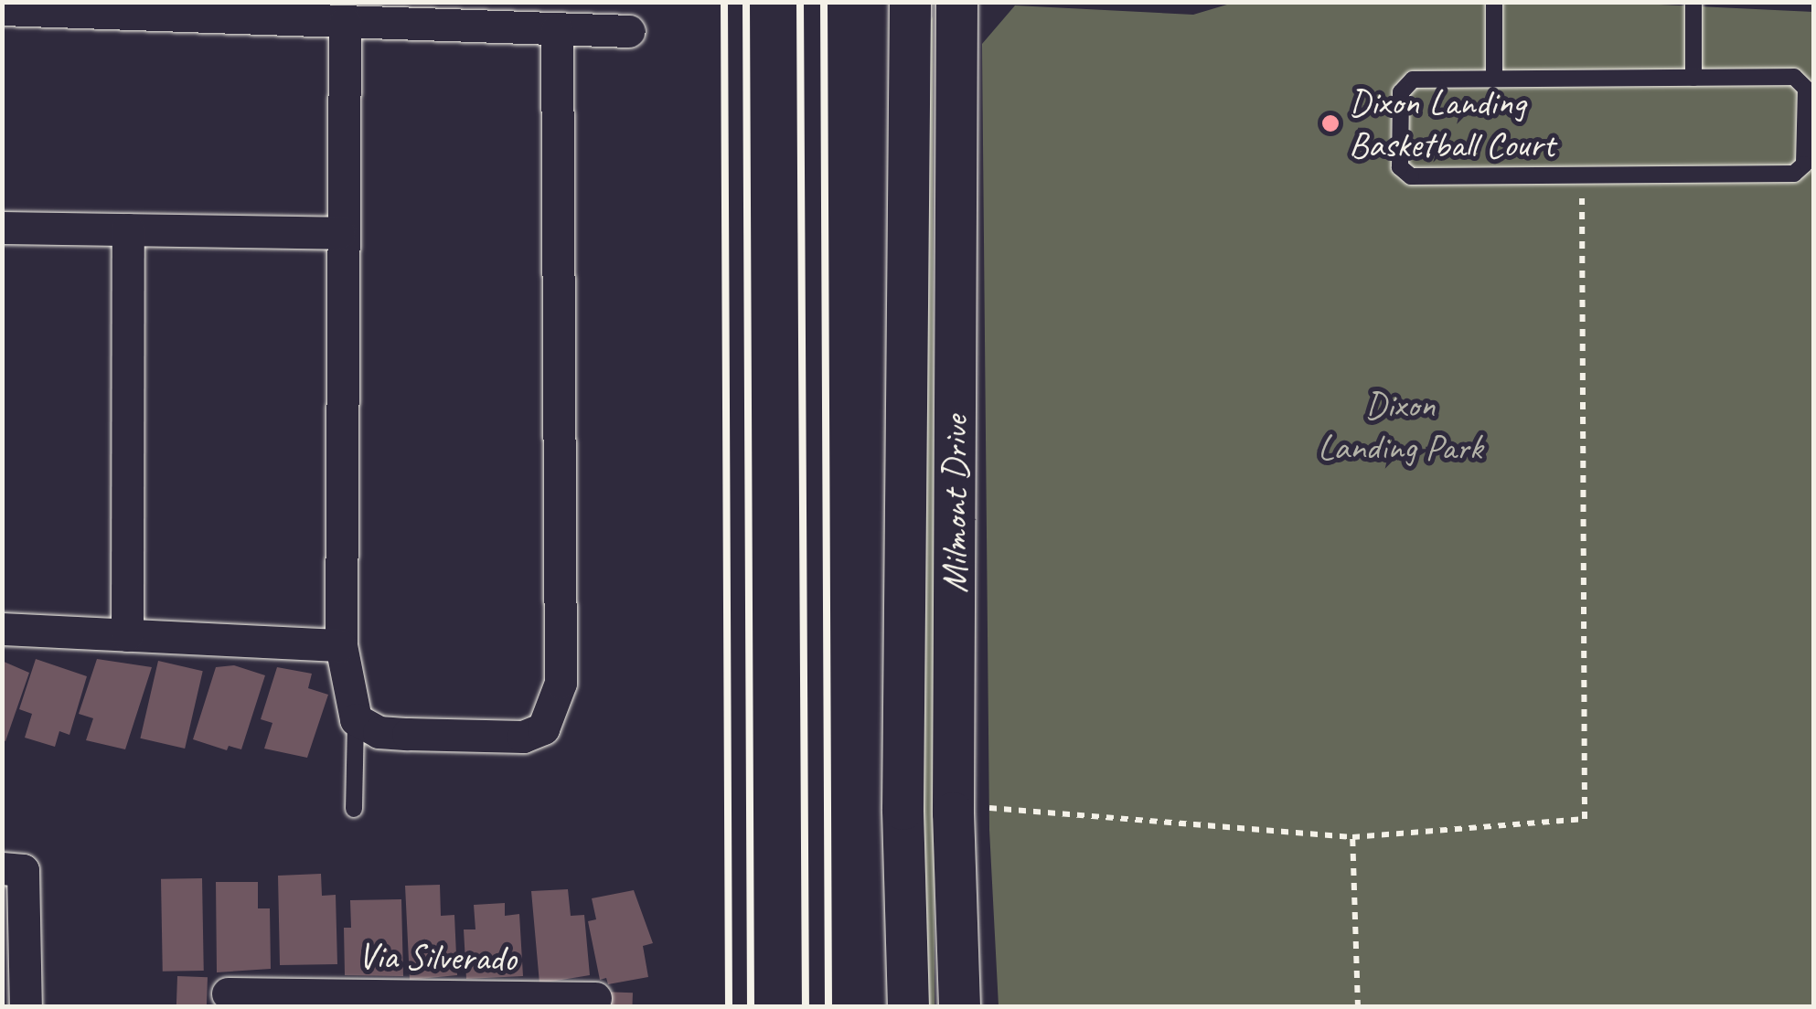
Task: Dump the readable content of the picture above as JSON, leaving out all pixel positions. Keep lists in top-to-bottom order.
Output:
{
  "streets": {
    "street": ["Milmont Drive", "Via Silverado"]
  },
  "parks": ["Dixon Landing Park"],
  "places": ["Dixon Landing Basketball Court"]
}
